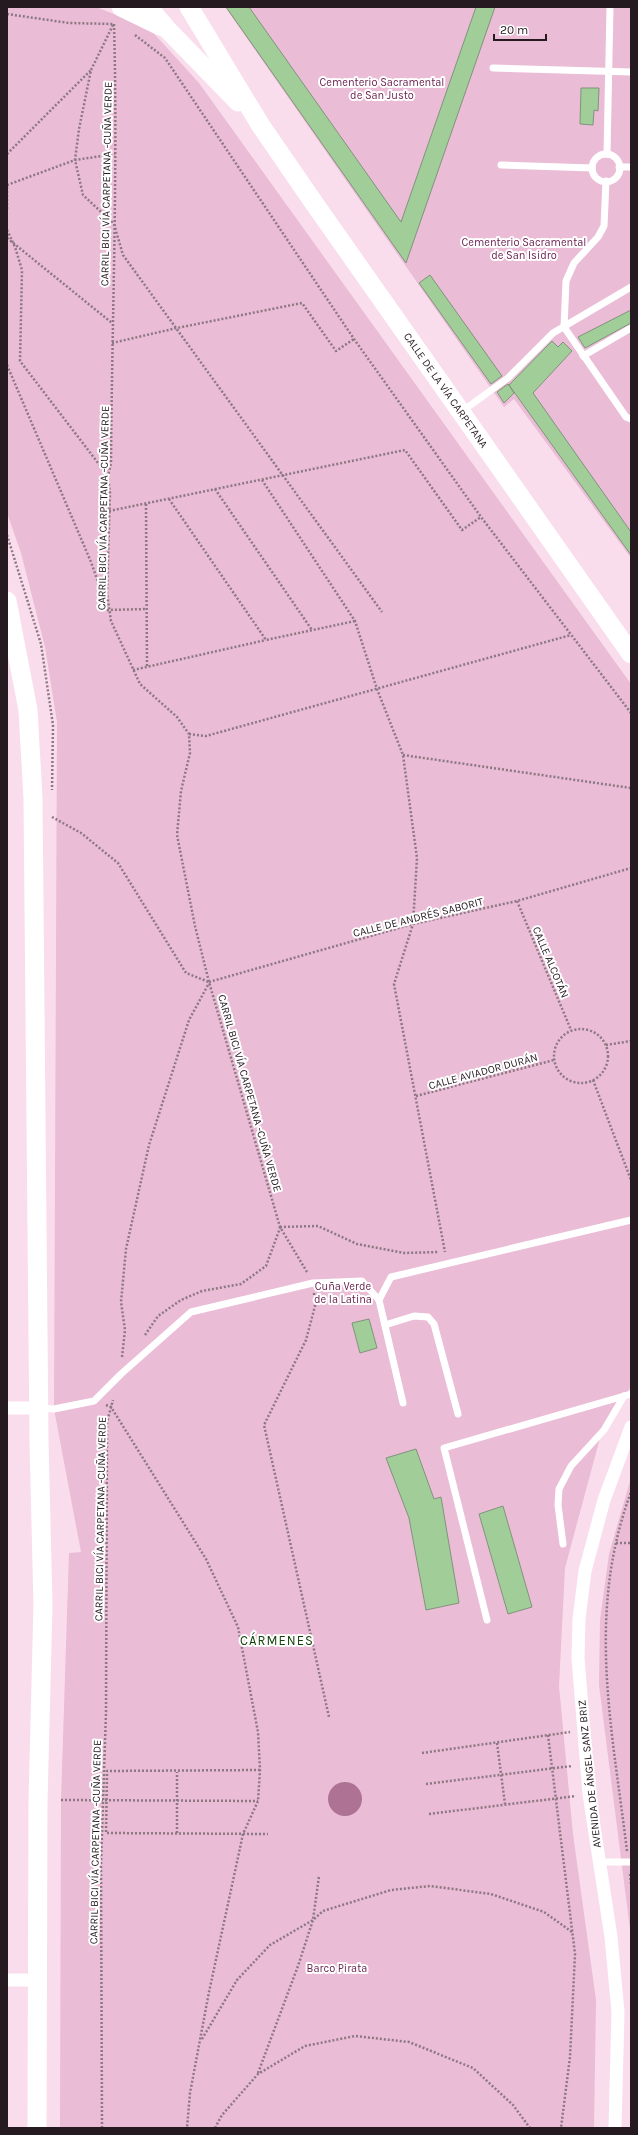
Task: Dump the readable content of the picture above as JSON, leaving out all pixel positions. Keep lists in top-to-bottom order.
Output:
{
  "streets": {
    "street": ["CALLE DE LA VÍA CARPETANA", "AVENIDA DE ÁNGEL SANZ BRIZ"],
    "path": [
      "CARRIL BICI VÍA CARPETANA -CUÑA VERDE",
      "CALLE DE ANDRÉS SABORIT",
      "CALLE ALCOTÁN",
      "CALLE AVIADOR DURÁN"
    ]
  },
  "crossings": [
    ["CARRIL BICI VÍA CARPETANA -CUÑA VERDE", "CALLE DE ANDRÉS SABORIT"],
    ["CALLE DE ANDRÉS SABORIT", "CALLE ALCOTÁN"],
    ["CALLE ALCOTÁN", "CALLE AVIADOR DURÁN"]
  ],
  "districts": ["CÁRMENES"],
  "parks": [
    "Cementerio Sacramental de San Justo",
    "Cementerio Sacramental de San Isidro",
    "Cuña Verde de la Latina",
    "Barco Pirata"
  ],
  "scale_bar": "20 m"
}
